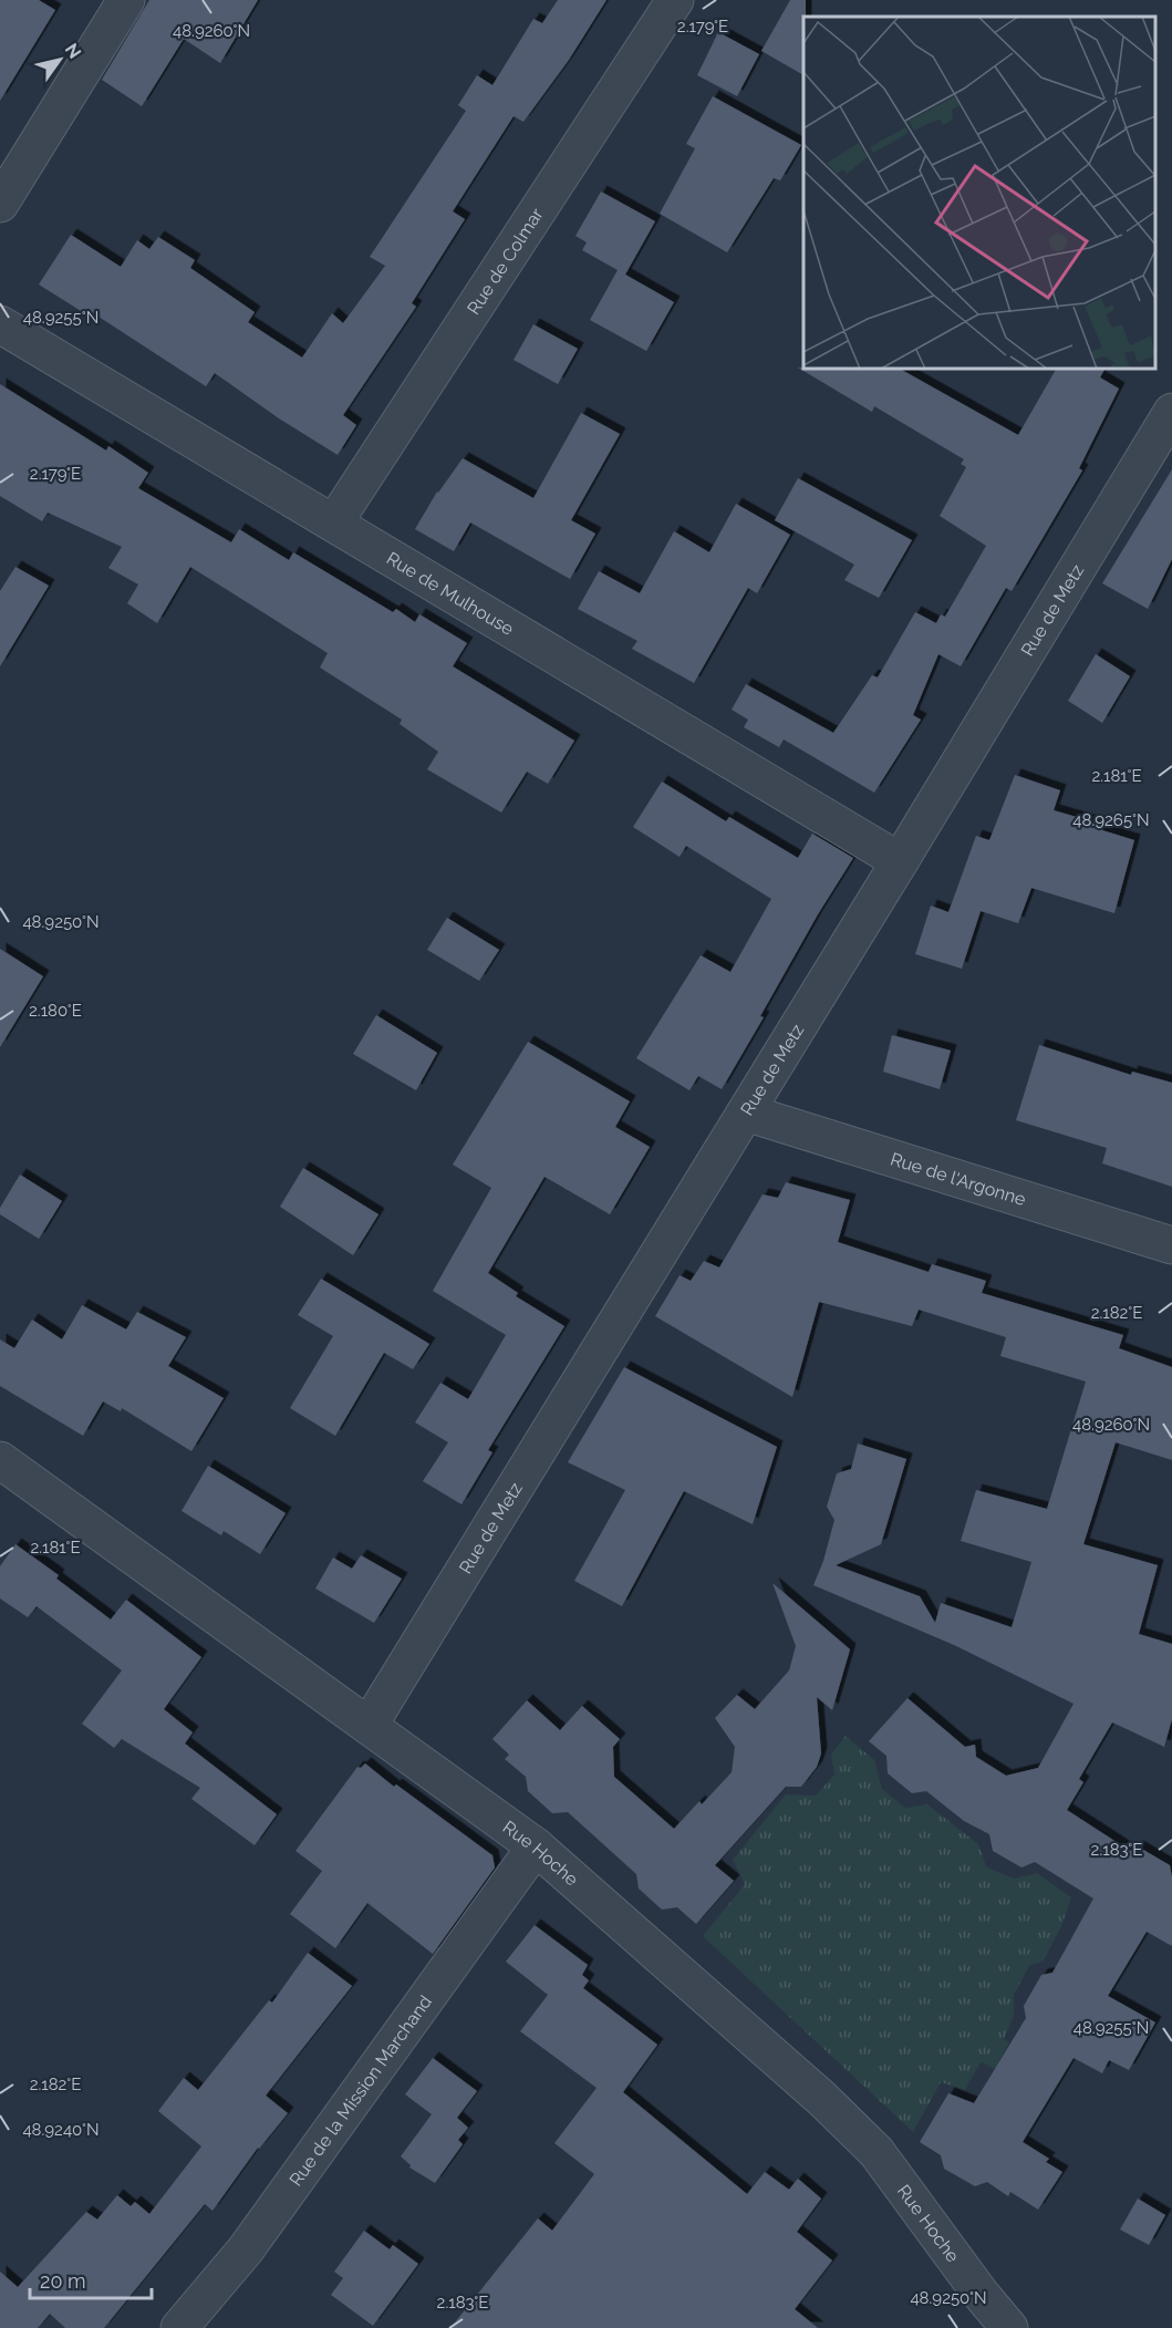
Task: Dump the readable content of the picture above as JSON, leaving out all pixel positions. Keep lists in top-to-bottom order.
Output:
{
  "streets": {
    "street": [
      "Rue de Colmar",
      "Rue de Mulhouse",
      "Rue de Metz",
      "Rue de l'Argonne",
      "Rue Hoche",
      "Rue de la Mission Marchand"
    ]
  },
  "crossings": [
    ["Rue de Colmar", "Rue de Mulhouse"],
    ["Rue de Mulhouse", "Rue de Metz"],
    ["Rue de Metz", "Rue de l'Argonne"],
    ["Rue de Metz", "Rue Hoche"],
    ["Rue Hoche", "Rue de la Mission Marchand"]
  ],
  "scale_bar": "20 m",
  "north": "top right",
  "coordinates": [
    "2.179°E",
    "48.9260°N",
    "48.9255°N",
    "2.181°E",
    "48.9265°N",
    "48.9250°N",
    "2.180°E",
    "2.182°E",
    "2.183°E",
    "48.9240°N"
  ]
}
